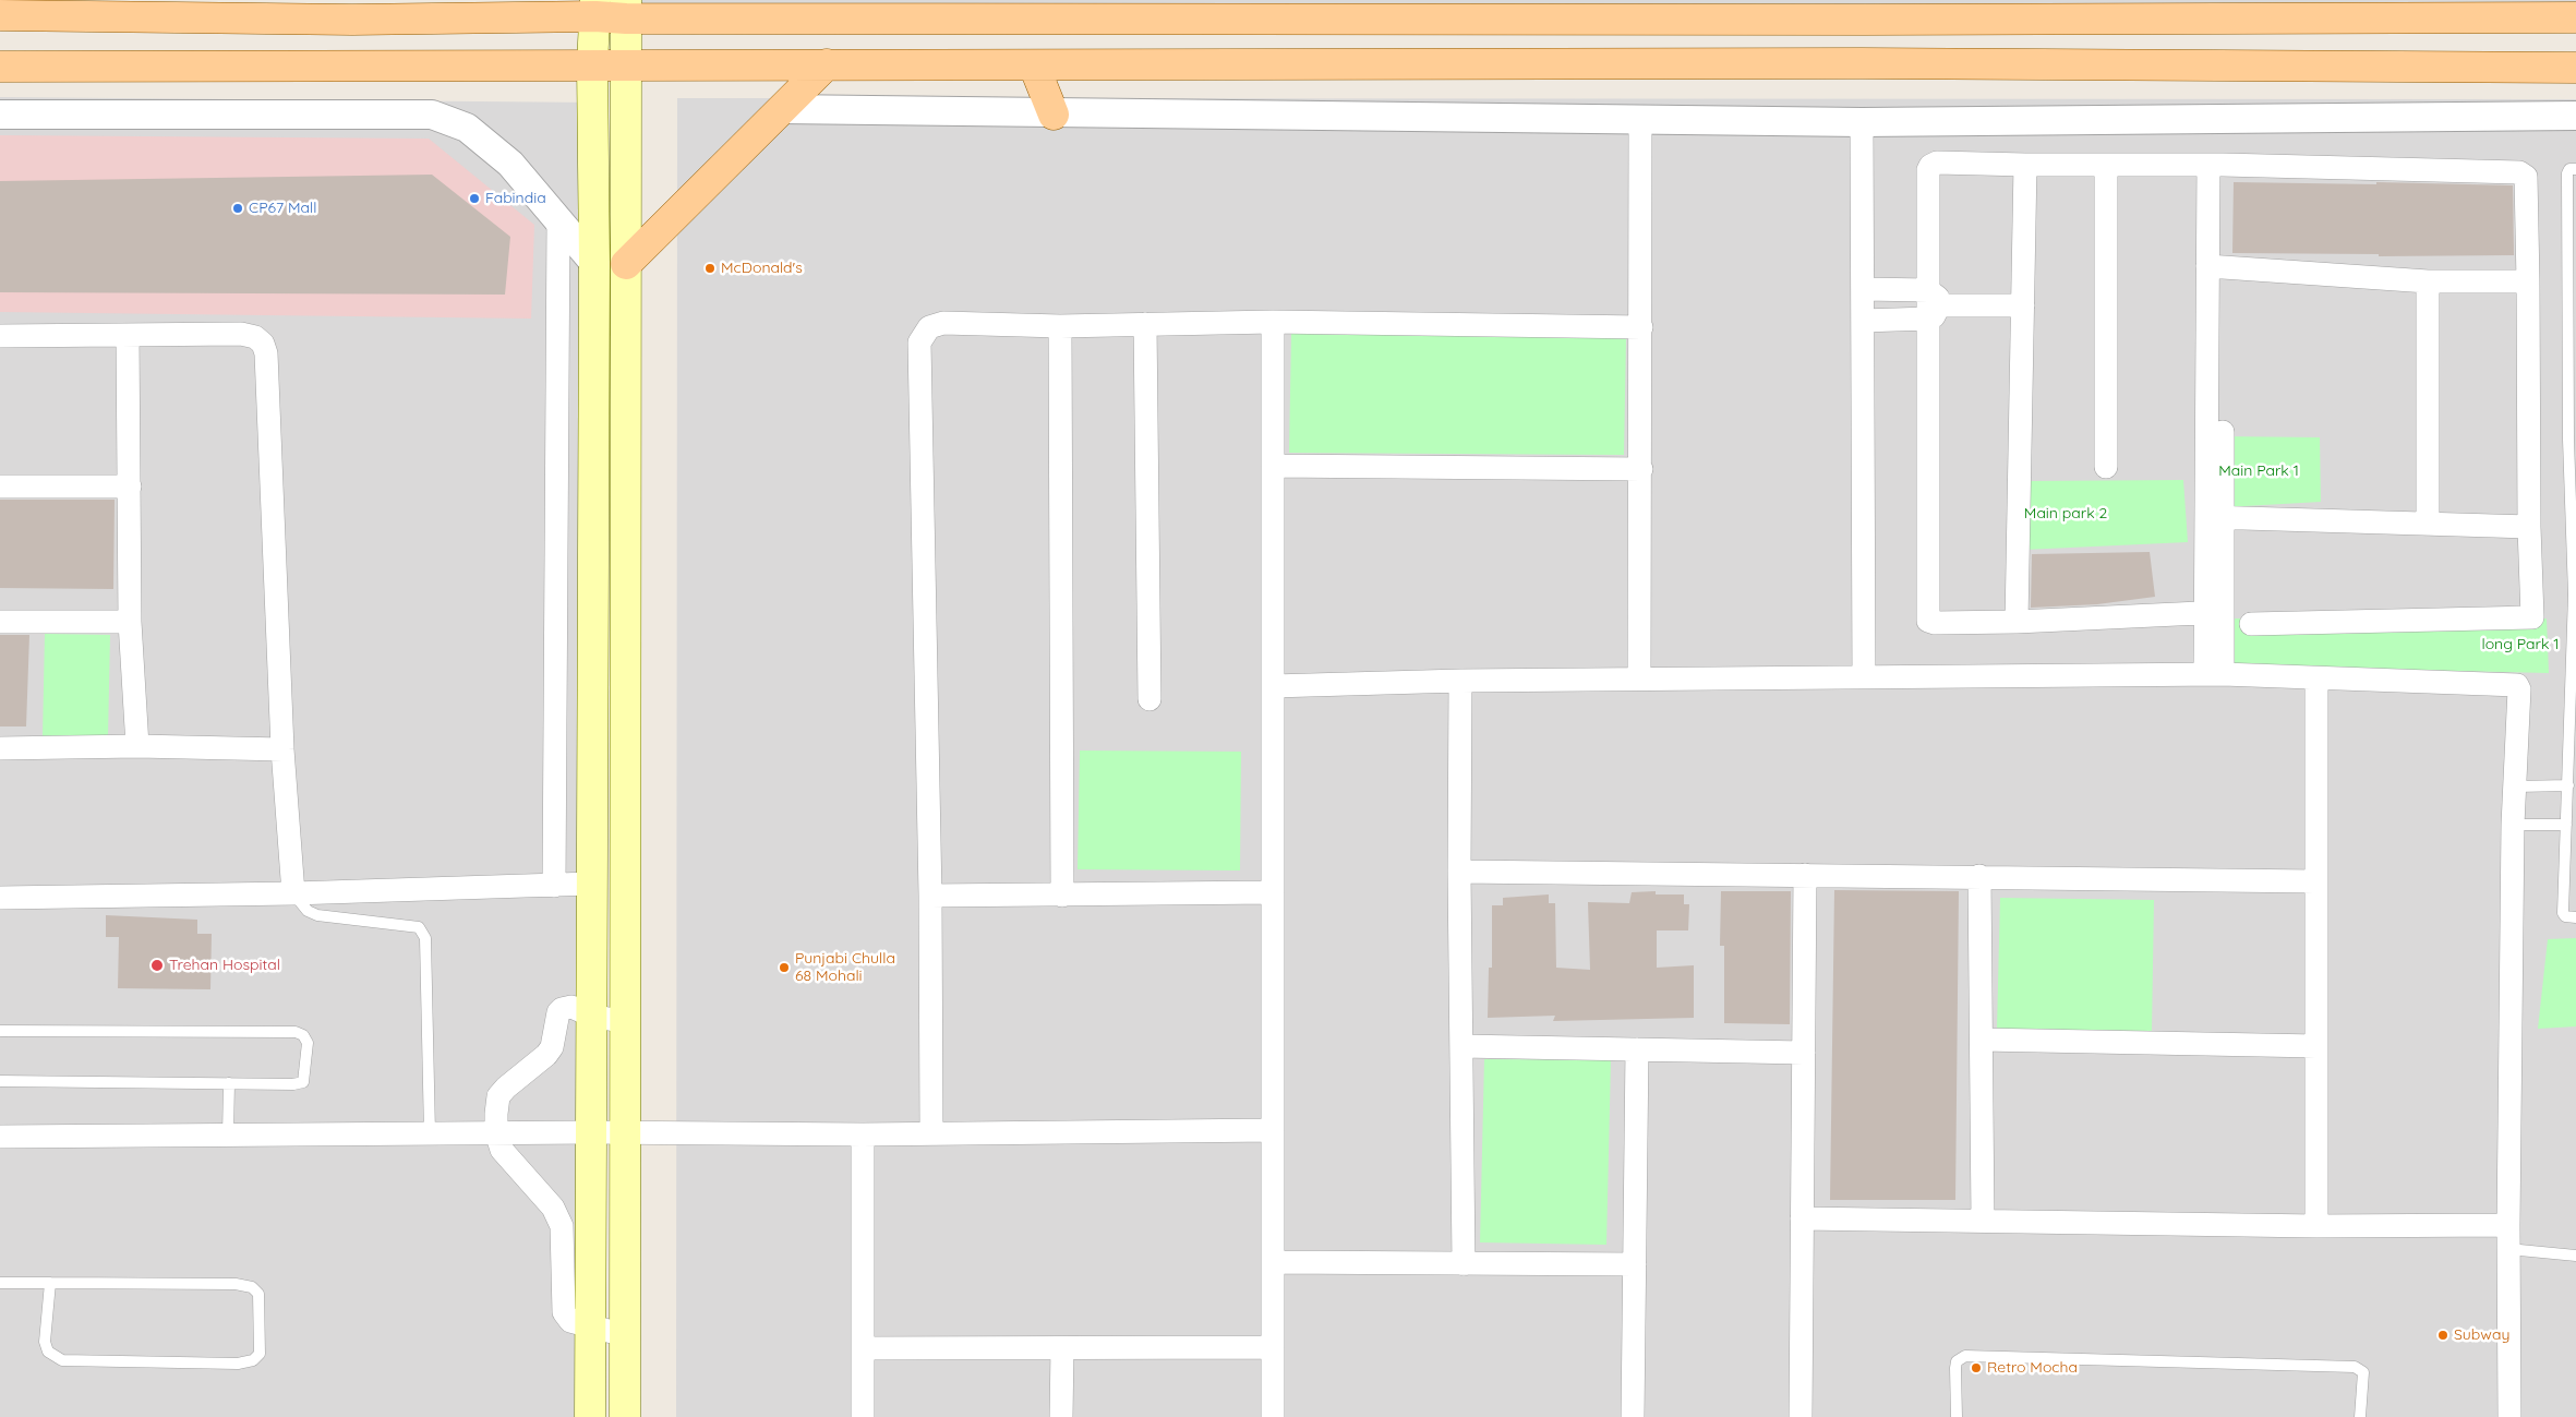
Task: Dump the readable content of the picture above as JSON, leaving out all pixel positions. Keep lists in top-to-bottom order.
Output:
{
  "parks": ["Main Park 1", "Main park 2", "long Park 1"],
  "places": [
    "Fabindia",
    "CP67 Mall",
    "McDonald's",
    "Trehan Hospital",
    "Punjabi Chulla 68 Mohali",
    "Subway",
    "Retro Mocha"
  ]
}
